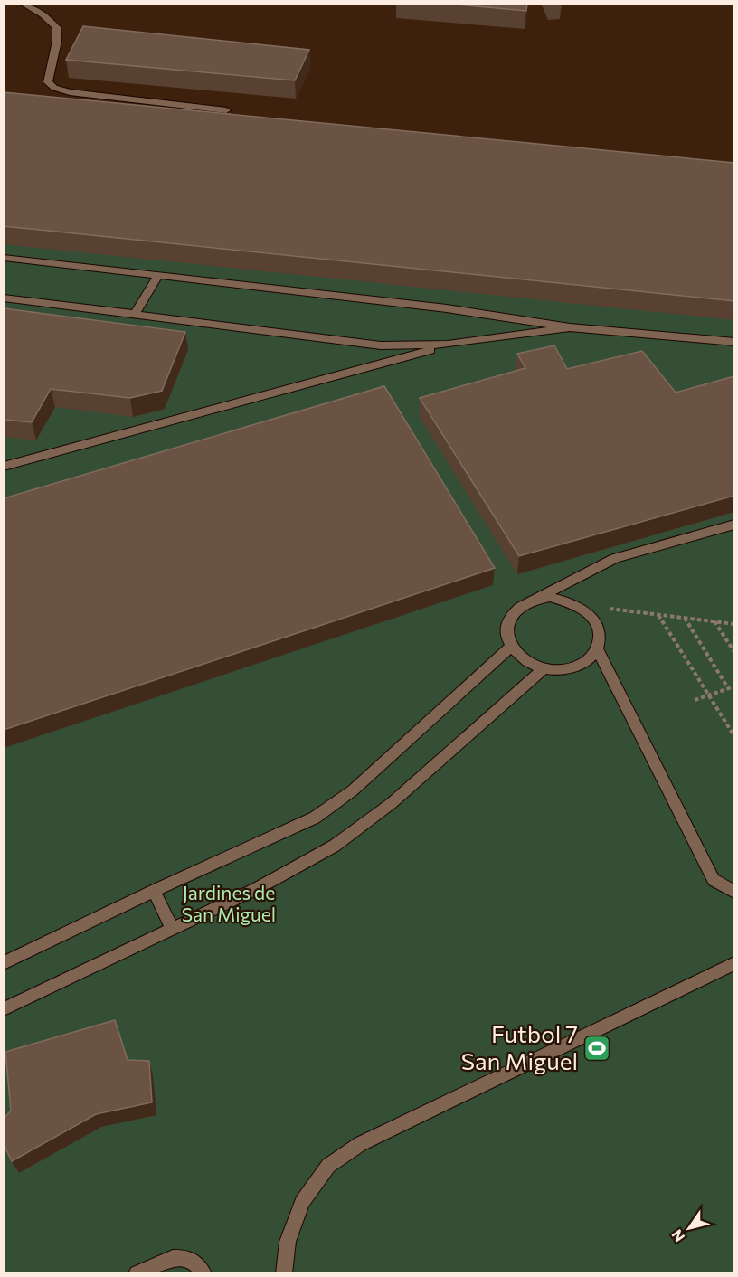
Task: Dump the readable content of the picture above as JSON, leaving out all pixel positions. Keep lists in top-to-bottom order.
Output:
{
  "parks": ["Jardines de San Miguel"],
  "places": {
    "sports": ["Futbol 7 San Miguel"]
  },
  "north": "bottom left"
}
